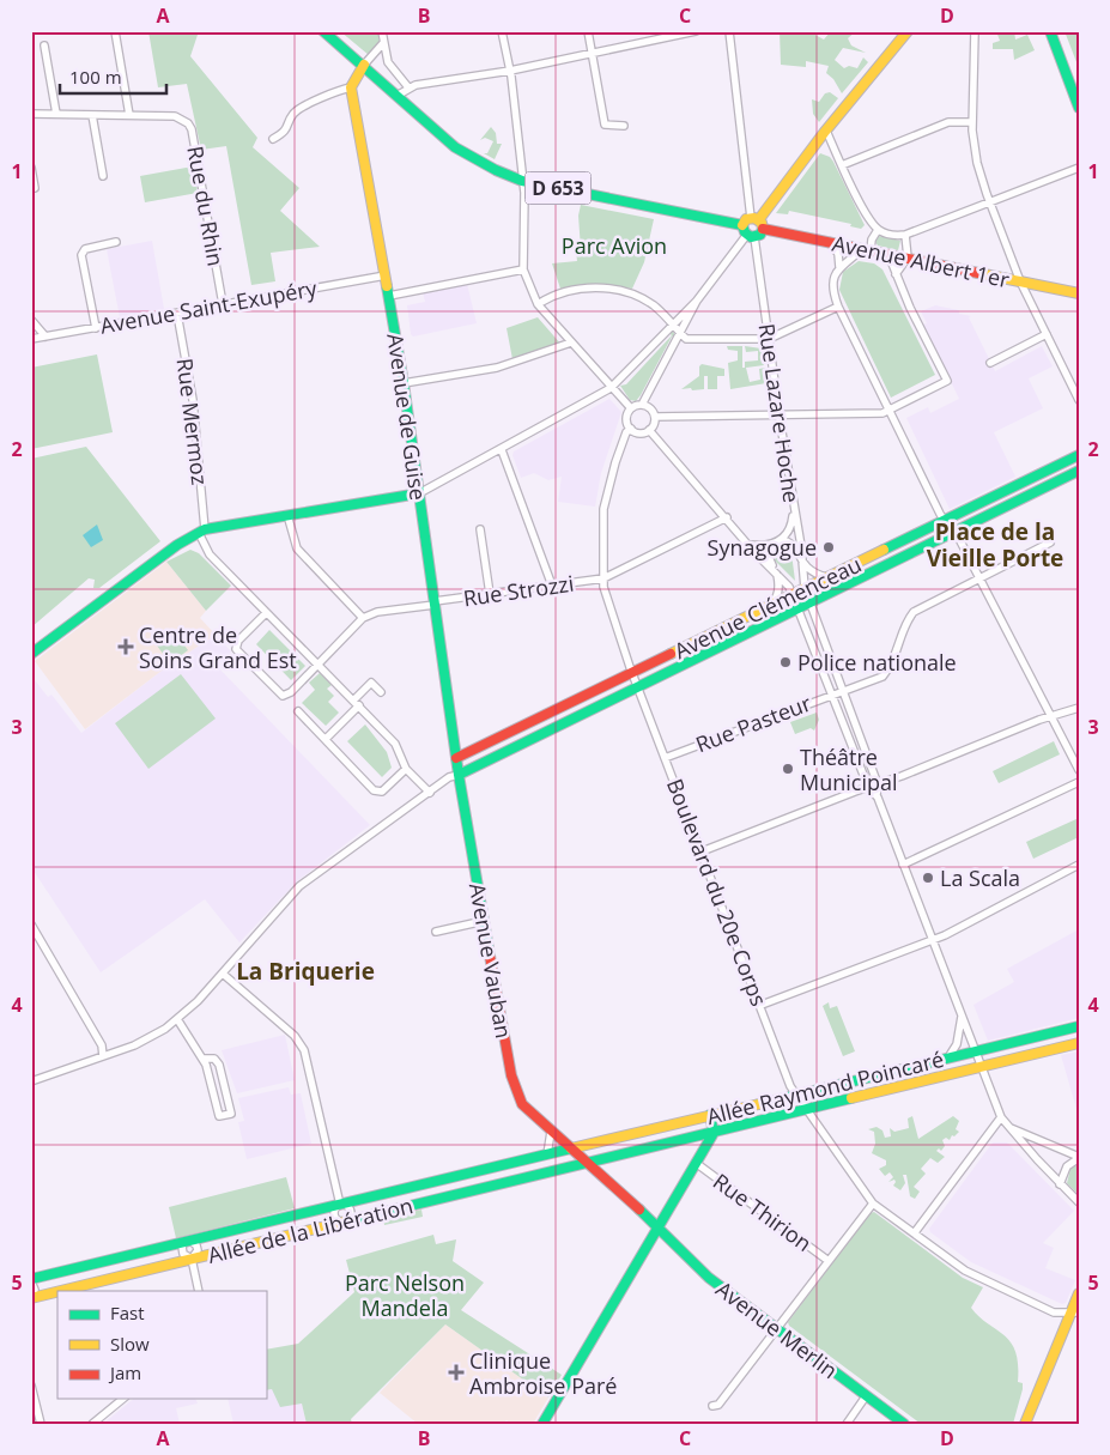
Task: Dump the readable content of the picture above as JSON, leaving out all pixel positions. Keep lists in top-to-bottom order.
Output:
{
  "streets": {
    "street": [
      "D 653",
      "Rue du Rhin",
      "Avenue Albert 1er",
      "Avenue Saint-Exupéry",
      "Rue Lazare Hoche",
      "Avenue de Guise",
      "Rue Mermoz",
      "Rue Strozzi",
      "Avenue Clémenceau",
      "Rue Pasteur",
      "Boulevard du 20e Corps",
      "Avenue Vauban",
      "Allée Raymond Poincaré",
      "Rue Thirion",
      "Allée de la Libération",
      "Avenue Merlin"
    ]
  },
  "crossings": [
    ["Rue du Rhin", "Avenue Saint-Exupéry"],
    ["Avenue Saint-Exupéry", "Avenue de Guise"],
    ["Avenue Saint-Exupéry", "Rue Mermoz"],
    ["Rue Lazare Hoche", "Avenue Clémenceau"],
    ["Rue Lazare Hoche", "Rue Pasteur"],
    ["Avenue de Guise", "Rue Strozzi"],
    ["Avenue de Guise", "Avenue Clémenceau"],
    ["Avenue de Guise", "Avenue Vauban"],
    ["Rue Strozzi", "Boulevard du 20e Corps"],
    ["Avenue Clémenceau", "Boulevard du 20e Corps"],
    ["Avenue Clémenceau", "Avenue Vauban"],
    ["Rue Pasteur", "Boulevard du 20e Corps"],
    ["Boulevard du 20e Corps", "Allée Raymond Poincaré"],
    ["Avenue Vauban", "Allée Raymond Poincaré"],
    ["Avenue Vauban", "Allée de la Libération"],
    ["Avenue Vauban", "Avenue Merlin"],
    ["Allée Raymond Poincaré", "Allée de la Libération"]
  ],
  "districts": ["Place de la Vieille Porte", "La Briquerie"],
  "parks": ["Parc Avion", "Parc Nelson Mandela"],
  "places": {
    "other": [
      "Synagogue",
      "Police nationale",
      "Théâtre Municipal",
      "La Scala"
    ],
    "health": ["Centre de Soins Grand Est", "Clinique Ambroise Paré"]
  },
  "legend": ["Fast", "Slow", "Jam"],
  "scale_bar": "100 m",
  "grid": {
    "columns": [
      "A",
      "B",
      "C",
      "D"
    ],
    "rows": [
      "1",
      "2",
      "3",
      "4",
      "5"
    ]
  }
}
